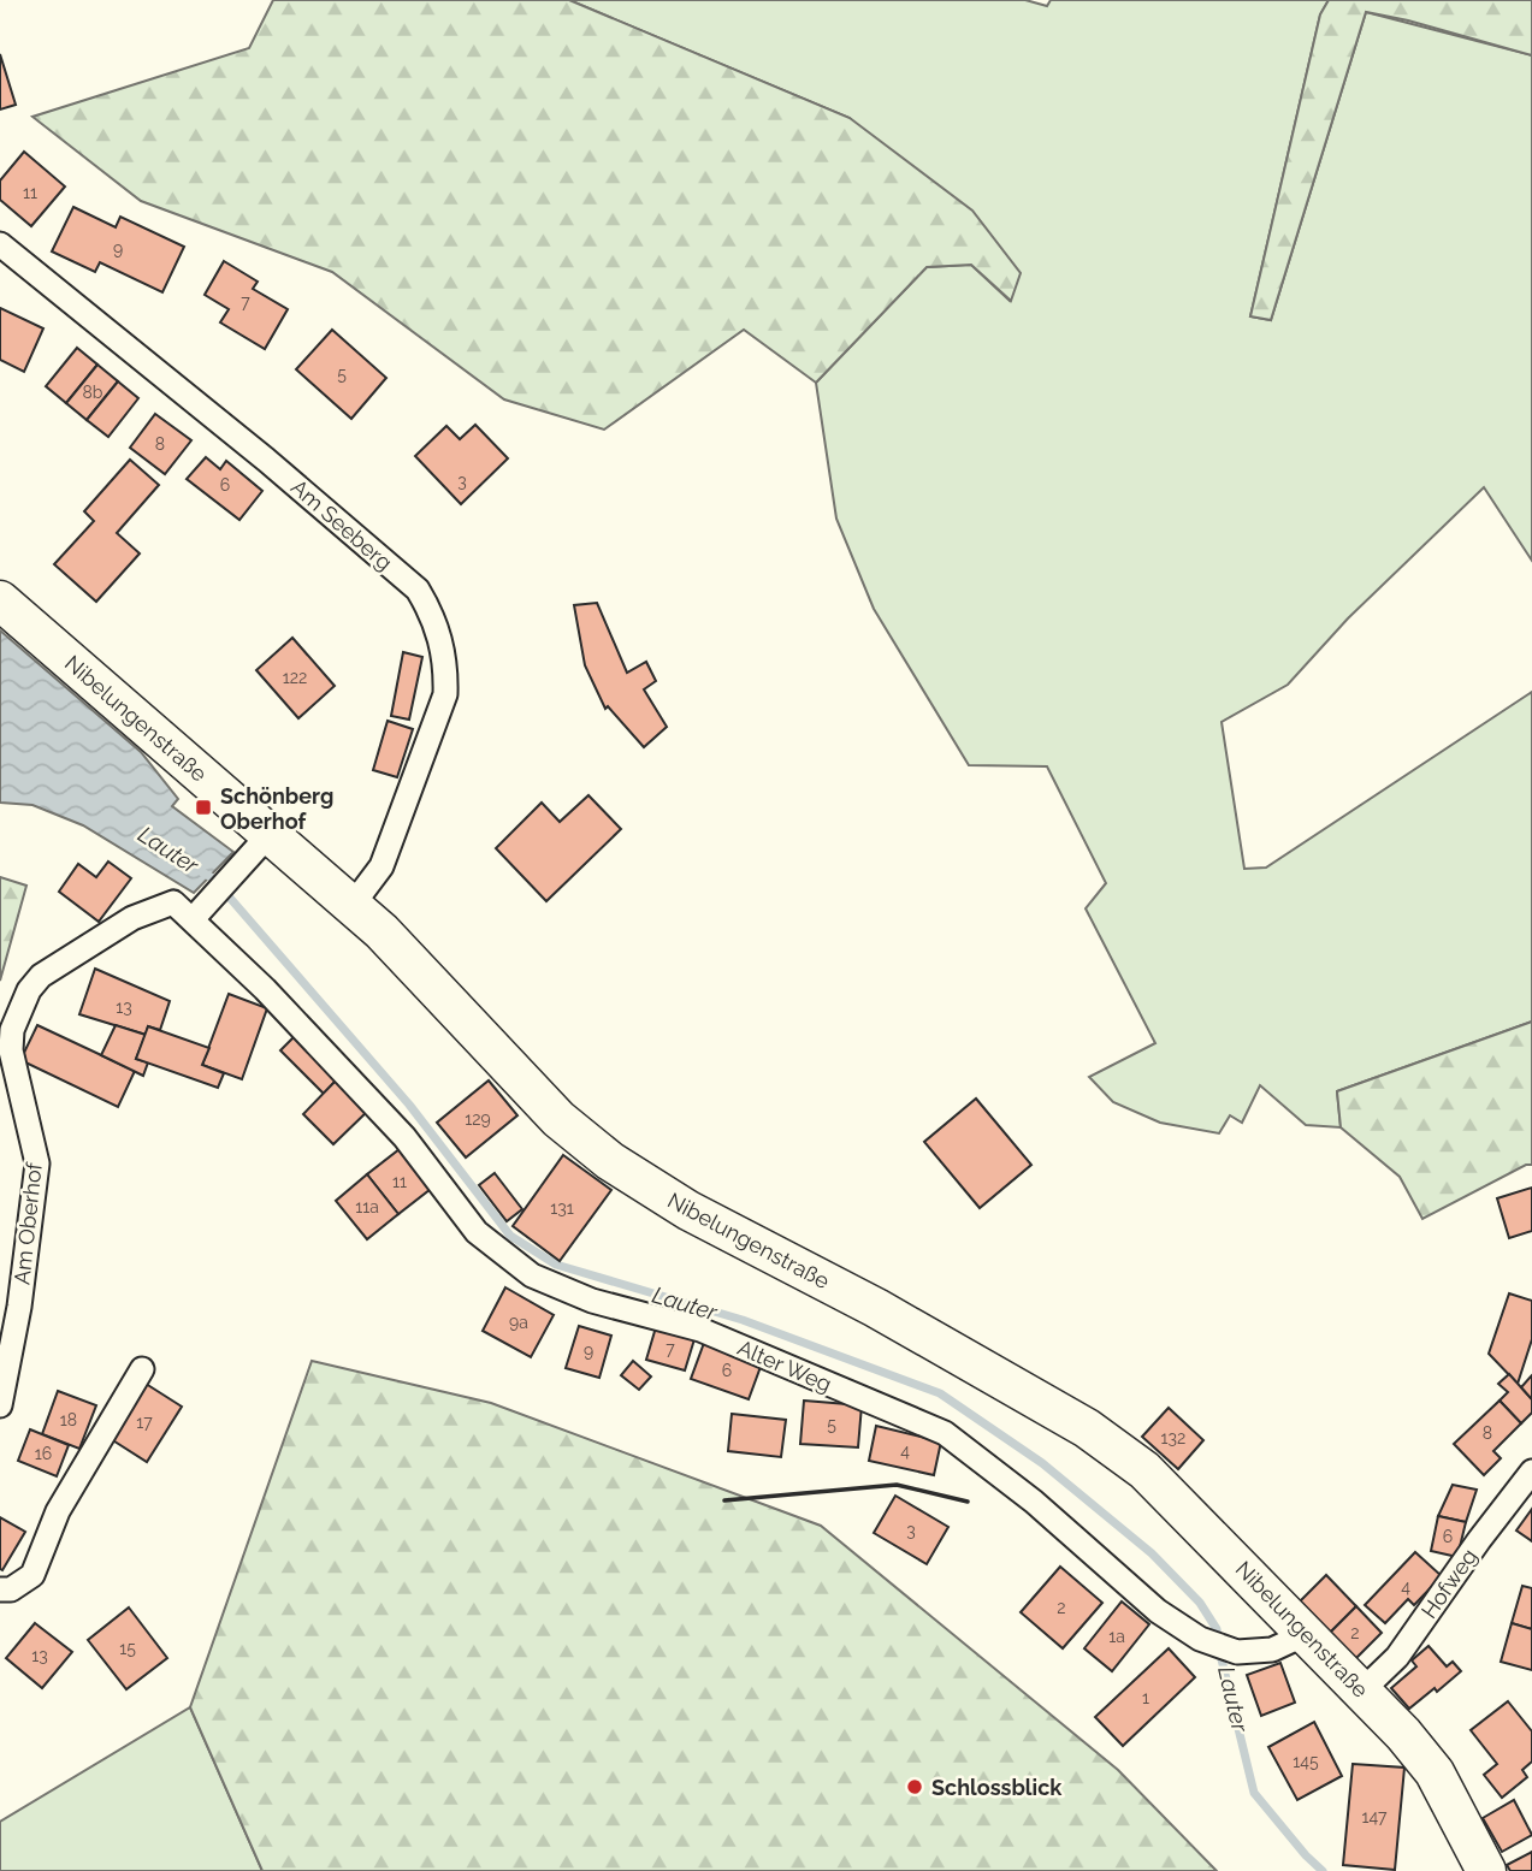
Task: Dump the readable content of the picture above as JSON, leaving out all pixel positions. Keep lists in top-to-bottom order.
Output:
{
  "streets": {
    "main road": ["Nibelungenstraße"],
    "street": [
      "Am Seeberg",
      "Am Oberhof",
      "Alter Weg",
      "Hofweg"
    ]
  },
  "crossings": [
    ["Am Seeberg", "Nibelungenstraße"],
    ["Nibelungenstraße", "Alter Weg"],
    ["Nibelungenstraße", "Hofweg"],
    ["Am Oberhof", "Alter Weg"]
  ],
  "water": ["Lauter"],
  "places": {
    "transit": ["Schönberg Oberhof"],
    "other": ["Schlossblick"]
  },
  "house_numbers": [
    "11",
    "9",
    "7",
    "5",
    "8b",
    "8",
    "3",
    "6",
    "122",
    "13",
    "129",
    "11",
    "11a",
    "131",
    "9a",
    "7",
    "9",
    "6",
    "18",
    "17",
    "5",
    "8",
    "132",
    "4",
    "16",
    "3",
    "6",
    "4",
    "2",
    "2",
    "1a",
    "15",
    "13",
    "1",
    "145",
    "147"
  ]
}
